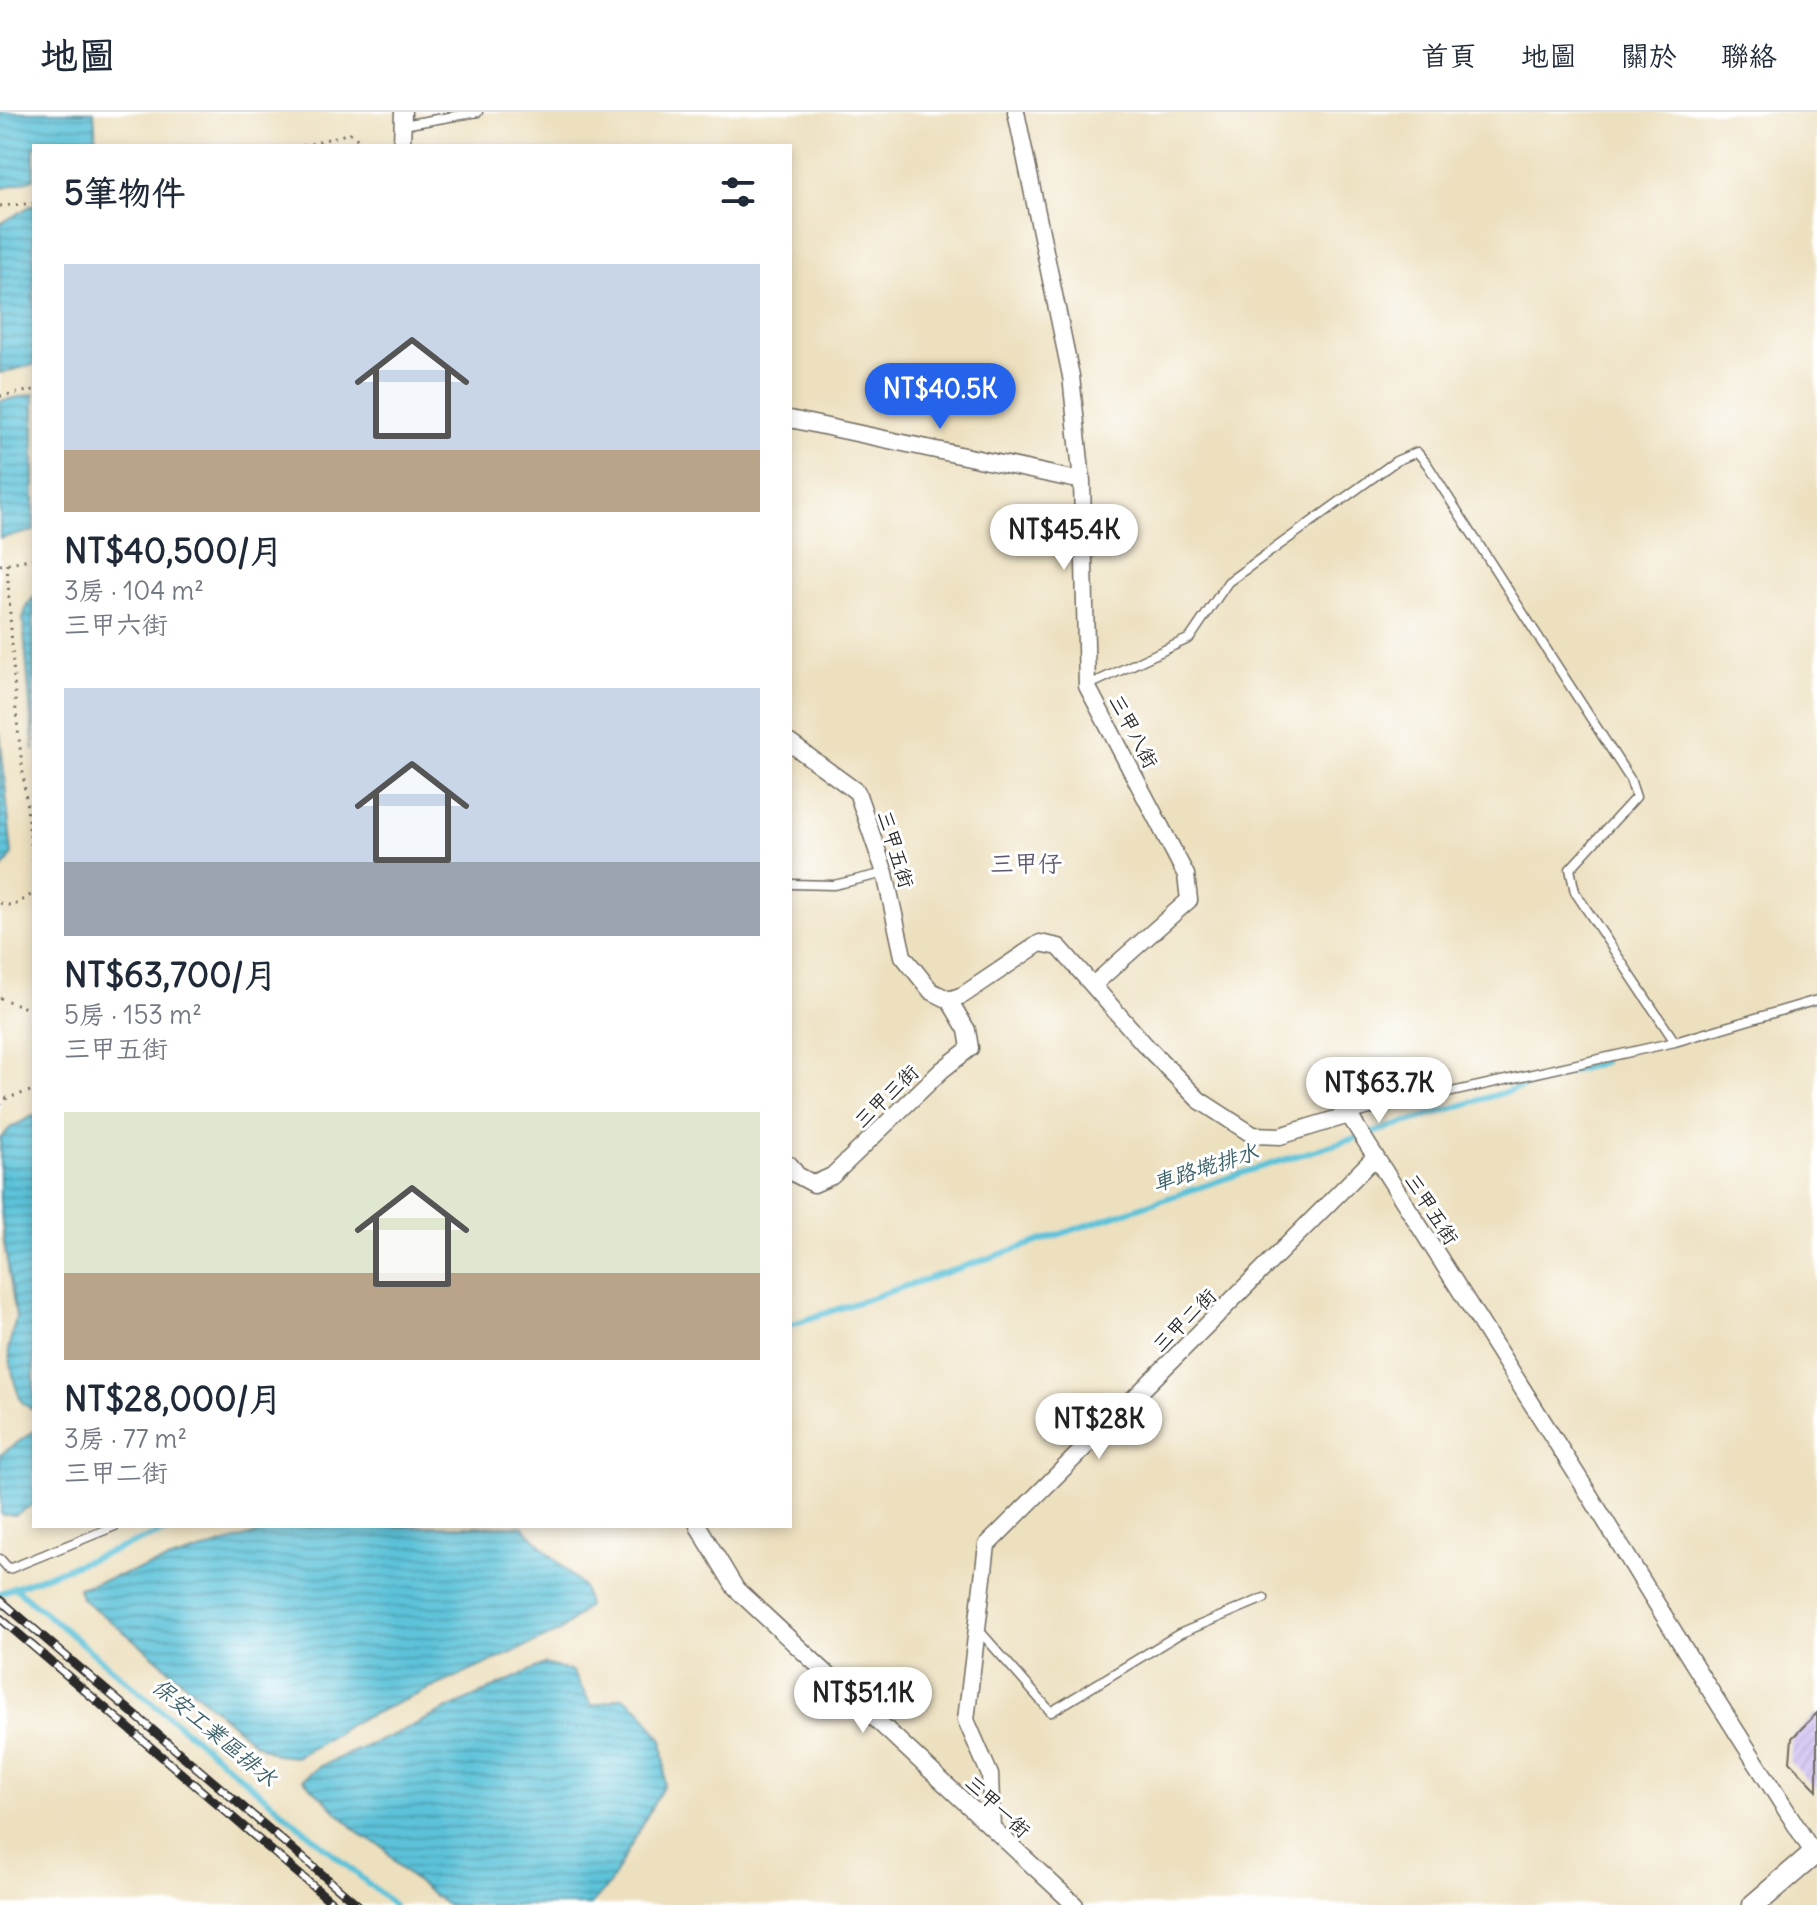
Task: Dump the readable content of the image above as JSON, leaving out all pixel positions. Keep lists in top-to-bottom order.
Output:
{
  "streets": {
    "street": [
      "三甲八街",
      "三甲五街",
      "三甲三街",
      "三甲二街",
      "三甲一街"
    ]
  },
  "crossings": [
    ["三甲五街", "三甲三街"],
    ["三甲五街", "三甲二街"],
    ["三甲二街", "三甲一街"]
  ],
  "districts": ["三甲仔"],
  "water": ["車路墘排水", "保安工業區排水"],
  "page": {
    "header": "地圖",
    "nav": [
      "首頁",
      "地圖",
      "關於",
      "聯絡"
    ],
    "heading": "5筆物件",
    "list": [
      {
        "name": "NT$40,500/月",
        "note": "3房 · 104 m² · 三甲六街"
      },
      {
        "name": "NT$63,700/月",
        "note": "5房 · 153 m² · 三甲五街"
      },
      {
        "name": "NT$28,000/月",
        "note": "3房 · 77 m² · 三甲二街"
      }
    ],
    "price": [
      "NT$40.5K",
      "NT$45.4K",
      "NT$63.7K",
      "NT$28K",
      "NT$51.1K"
    ]
  }
}
